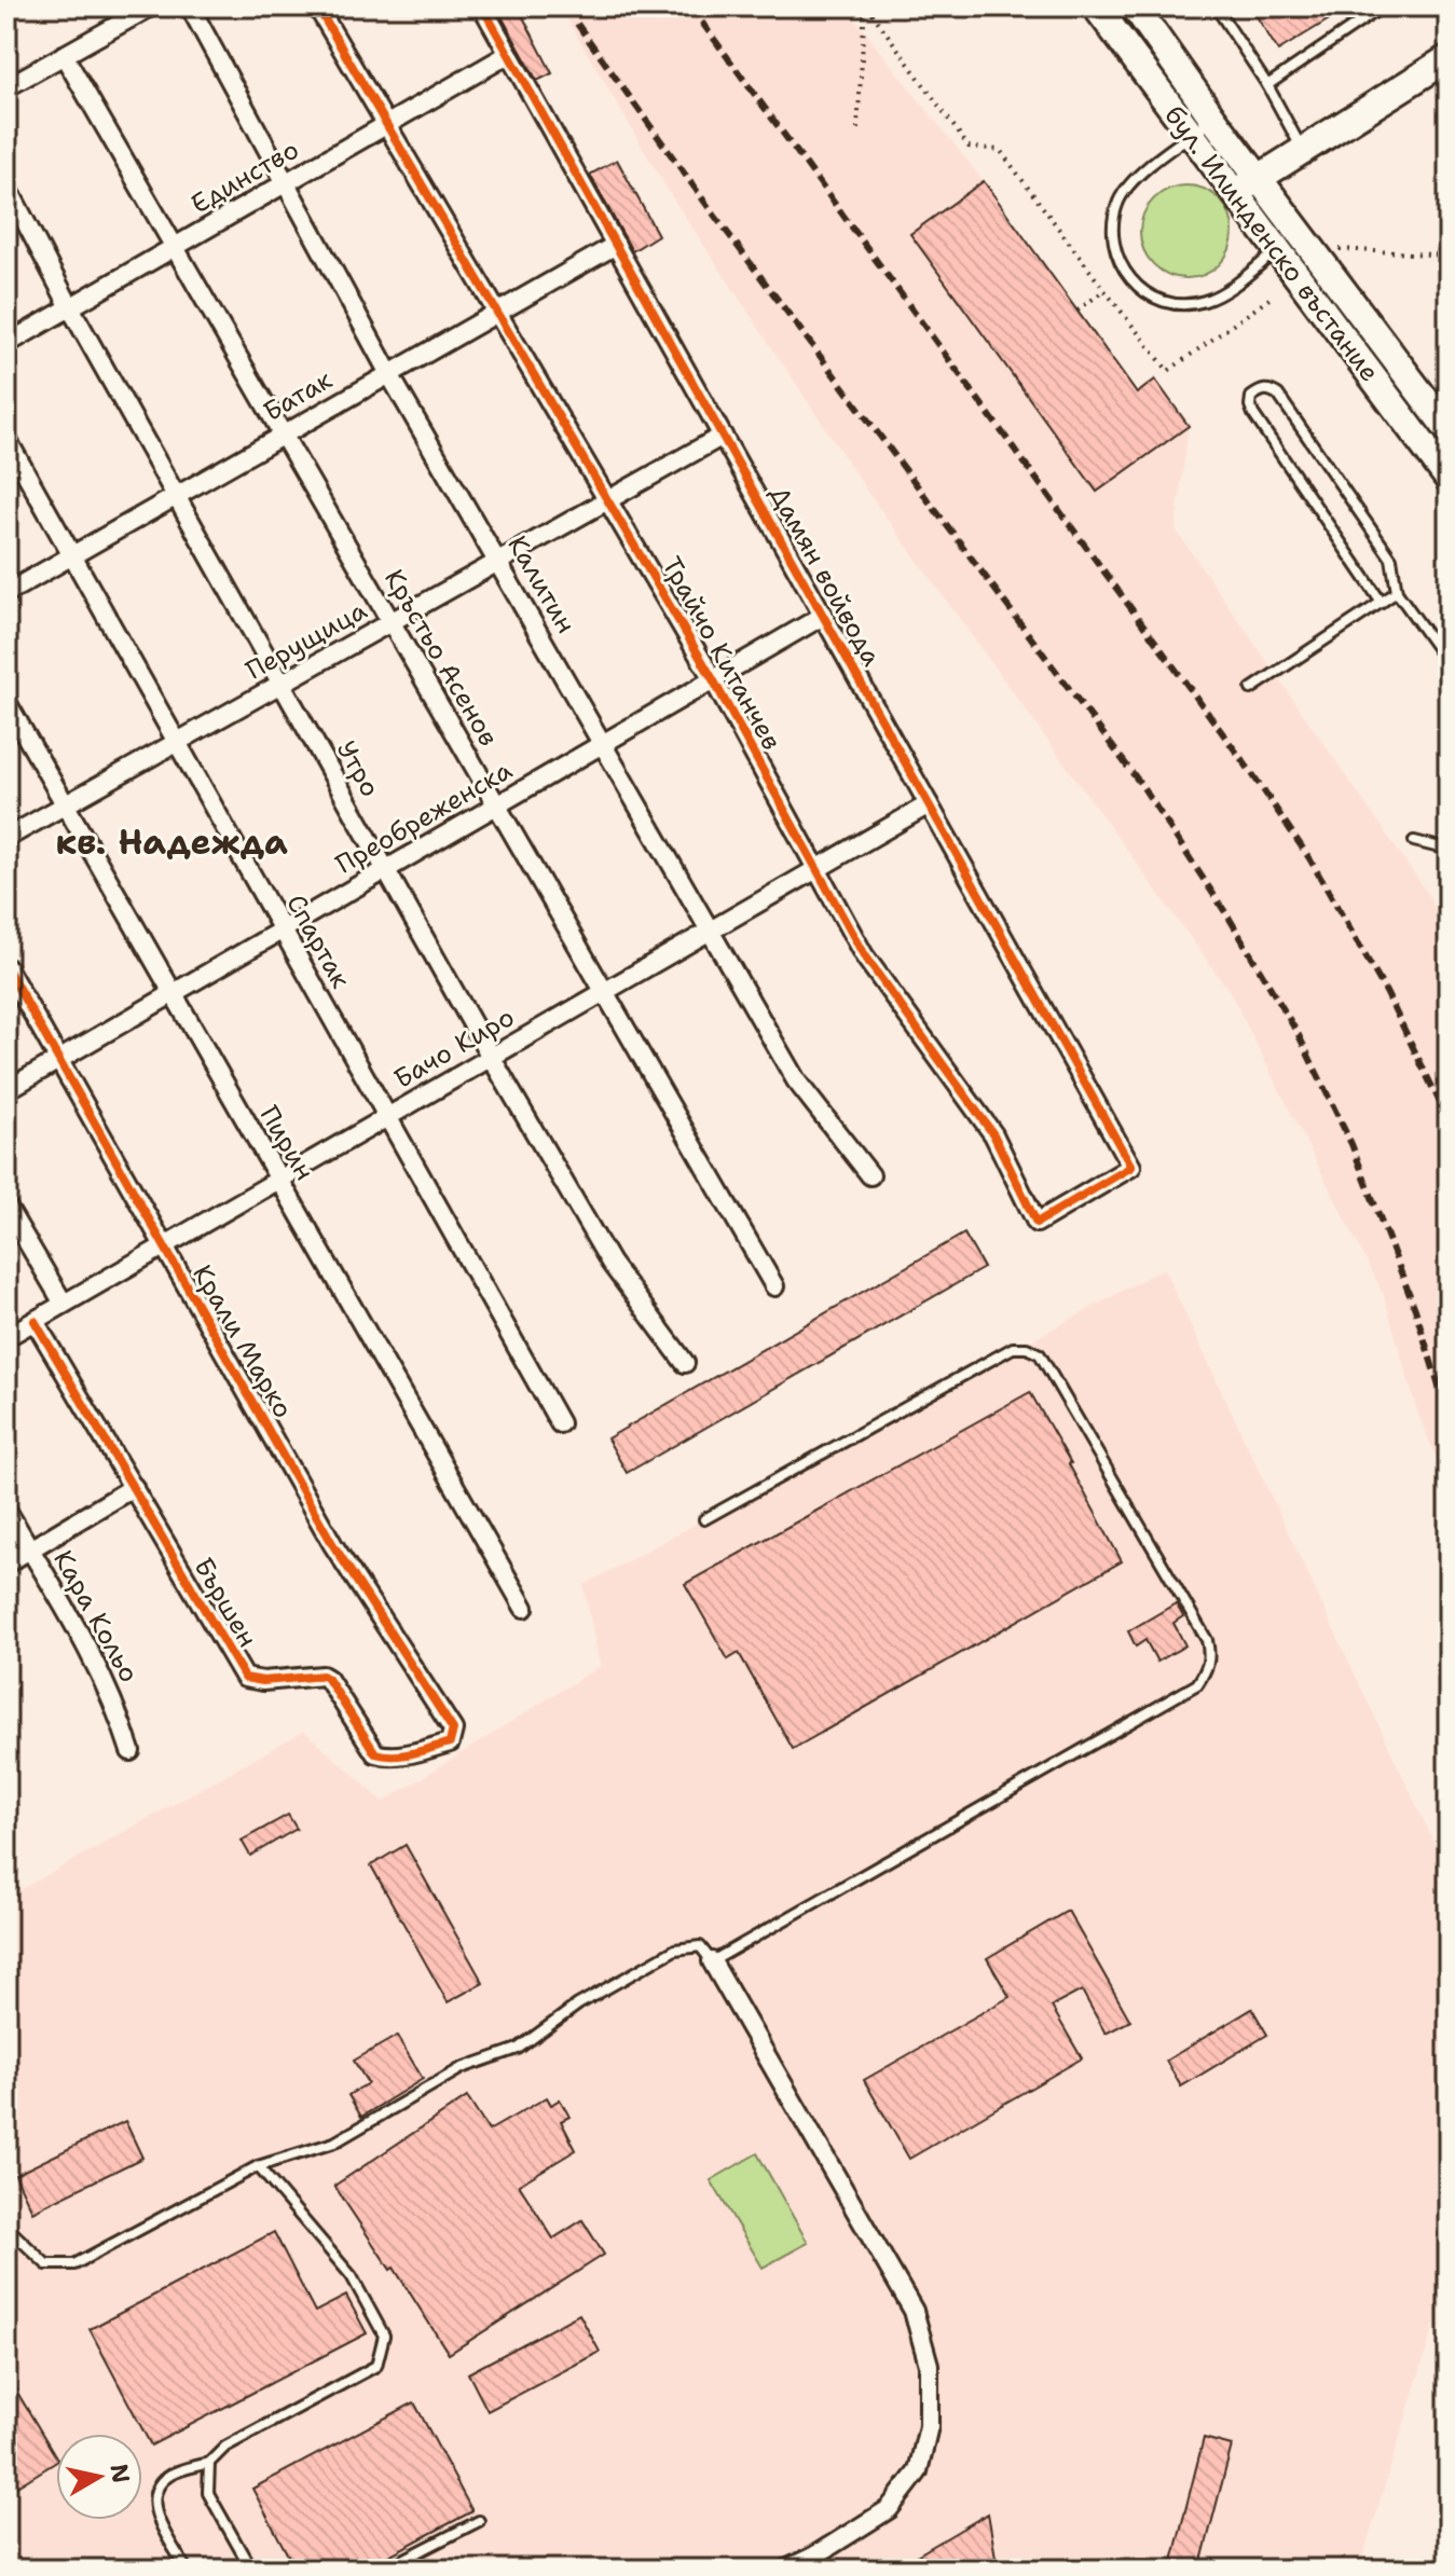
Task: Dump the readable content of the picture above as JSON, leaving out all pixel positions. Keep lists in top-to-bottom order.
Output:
{
  "streets": {
    "main road": ["бул. Илинденско въстание"],
    "street": [
      "Единство",
      "Батак",
      "Дамян войвода",
      "Калитин",
      "Перущица",
      "Трайчо Китанчев",
      "Кръстьо Асенов",
      "Утро",
      "Преобреженска",
      "Спартак",
      "Бачо Киро",
      "Пирин",
      "Крали Марко",
      "Бършен",
      "Кара Кольо"
    ]
  },
  "crossings": [
    ["Единство", "Дамян войвода"],
    ["Единство", "Калитин"],
    ["Единство", "Трайчо Китанчев"],
    ["Единство", "Кръстьо Асенов"],
    ["Единство", "Утро"],
    ["Батак", "Дамян войвода"],
    ["Батак", "Калитин"],
    ["Батак", "Трайчо Китанчев"],
    ["Батак", "Кръстьо Асенов"],
    ["Батак", "Утро"],
    ["Батак", "Спартак"],
    ["Дамян войвода", "Перущица"],
    ["Дамян войвода", "Трайчо Китанчев"],
    ["Дамян войвода", "Преобреженска"],
    ["Дамян войвода", "Бачо Киро"],
    ["Калитин", "Перущица"],
    ["Калитин", "Преобреженска"],
    ["Калитин", "Бачо Киро"],
    ["Перущица", "Трайчо Китанчев"],
    ["Перущица", "Кръстьо Асенов"],
    ["Перущица", "Утро"],
    ["Перущица", "Спартак"],
    ["Перущица", "Пирин"],
    ["Трайчо Китанчев", "Преобреженска"],
    ["Трайчо Китанчев", "Бачо Киро"],
    ["Кръстьо Асенов", "Преобреженска"],
    ["Кръстьо Асенов", "Бачо Киро"],
    ["Утро", "Преобреженска"],
    ["Утро", "Бачо Киро"],
    ["Преобреженска", "Спартак"],
    ["Преобреженска", "Пирин"],
    ["Преобреженска", "Крали Марко"],
    ["Спартак", "Бачо Киро"],
    ["Бачо Киро", "Пирин"],
    ["Бачо Киро", "Крали Марко"],
    ["Бачо Киро", "Бършен"],
    ["Крали Марко", "Бършен"]
  ],
  "districts": ["кв. Надежда"],
  "north": "right"
}
